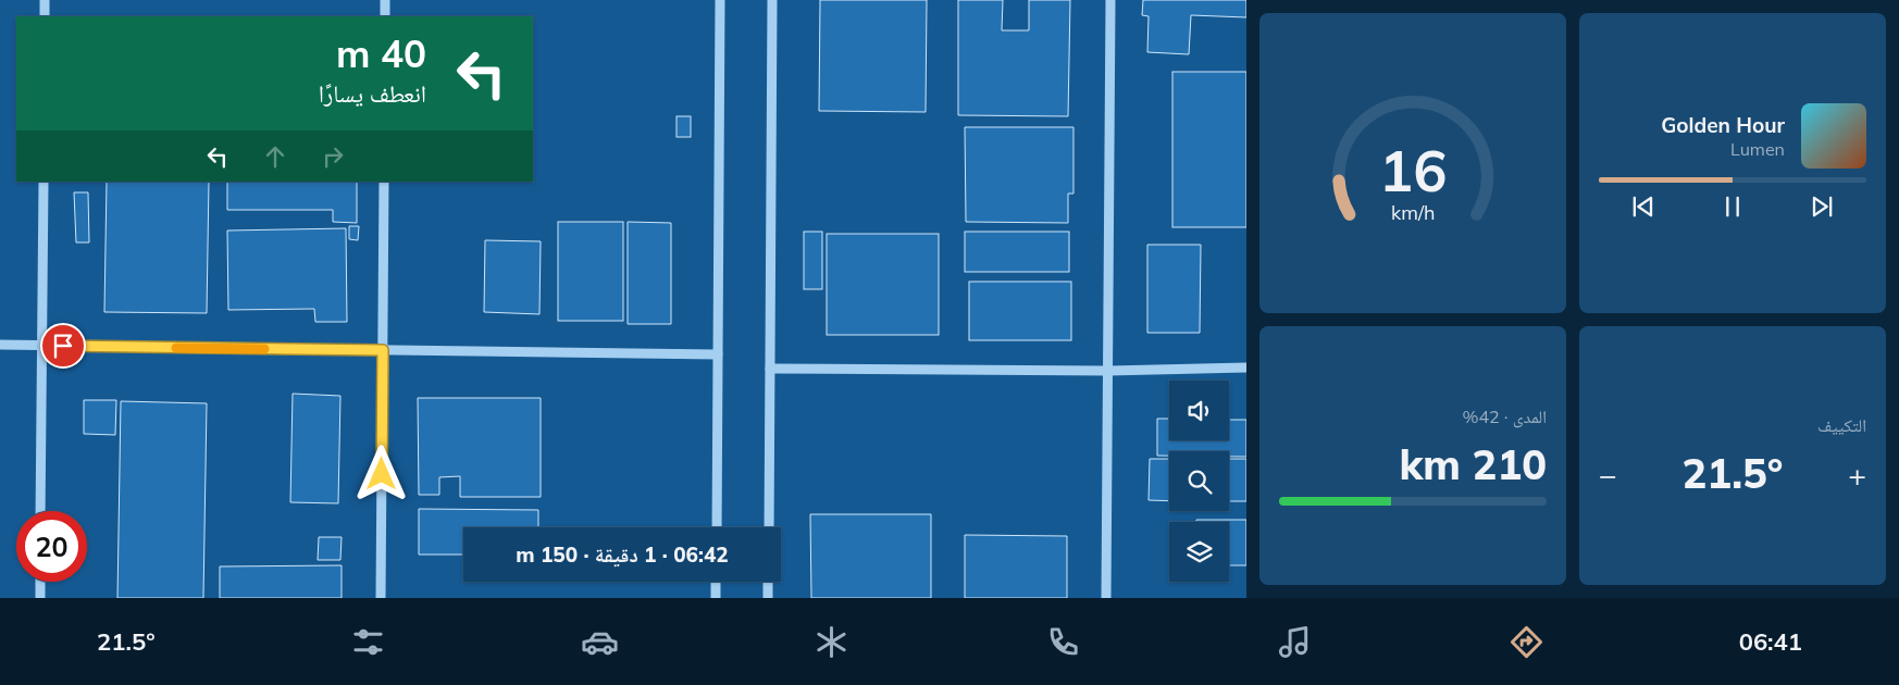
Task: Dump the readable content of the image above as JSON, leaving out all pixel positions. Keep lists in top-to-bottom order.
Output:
{
  "page": {
    "turn": ["40 m", "انعطف يسارًا"],
    "song": ["Golden Hour", "Lumen"],
    "tile": [
      "التكييف",
      ["المدى · 42%", "210 km"]
    ],
    "heat": ["−", "21.5°", "+"],
    "limit": "20",
    "trip": "06:42 · 1 دقيقة · 150 m",
    "tabs": ["06:41", "21.5°"],
    "gauge": ["16", "km/h"]
  }
}
